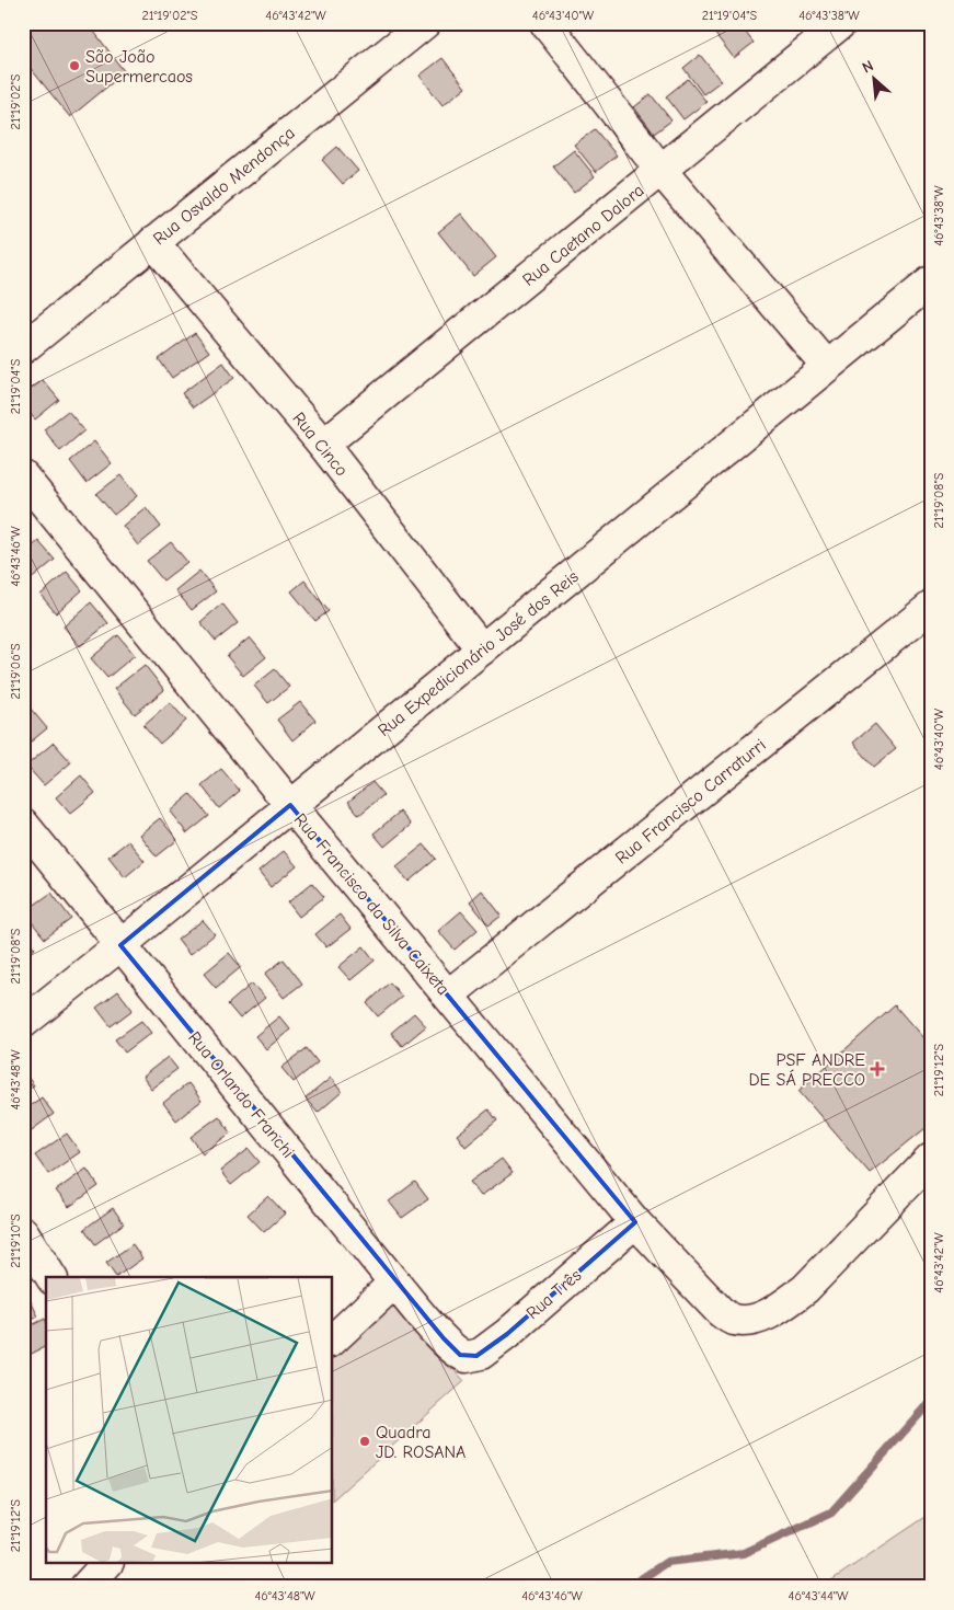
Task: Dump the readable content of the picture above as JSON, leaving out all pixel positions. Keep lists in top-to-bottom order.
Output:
{
  "streets": {
    "street": [
      "Rua Osvaldo Mendonça",
      "Rua Caetano Dalora",
      "Rua Cinco",
      "Rua Expedicionário José dos Reis",
      "Rua Francisco Carraturri",
      "Rua Francisco da Silva Caixeta",
      "Rua Orlando Franchi",
      "Rua Três"
    ]
  },
  "crossings": [
    ["Rua Osvaldo Mendonça", "Rua Cinco"],
    ["Rua Caetano Dalora", "Rua Cinco"],
    ["Rua Cinco", "Rua Expedicionário José dos Reis"],
    ["Rua Expedicionário José dos Reis", "Rua Francisco da Silva Caixeta"],
    ["Rua Expedicionário José dos Reis", "Rua Orlando Franchi"],
    ["Rua Francisco Carraturri", "Rua Francisco da Silva Caixeta"],
    ["Rua Francisco da Silva Caixeta", "Rua Três"],
    ["Rua Orlando Franchi", "Rua Três"]
  ],
  "places": {
    "other": ["São João Supermercaos", "Quadra JD. ROSANA"],
    "health": ["PSF ANDRE DE SÁ PRECCO"]
  },
  "north": "top left",
  "coordinates": [
    "21°19'02\"S",
    "46°43'42\"W",
    "46°43'40\"W",
    "21°19'04\"S",
    "46°43'38\"W",
    "21°19'08\"S",
    "46°43'46\"W",
    "21°19'06\"S",
    "21°19'12\"S",
    "46°43'48\"W",
    "21°19'10\"S",
    "46°43'44\"W"
  ]
}
